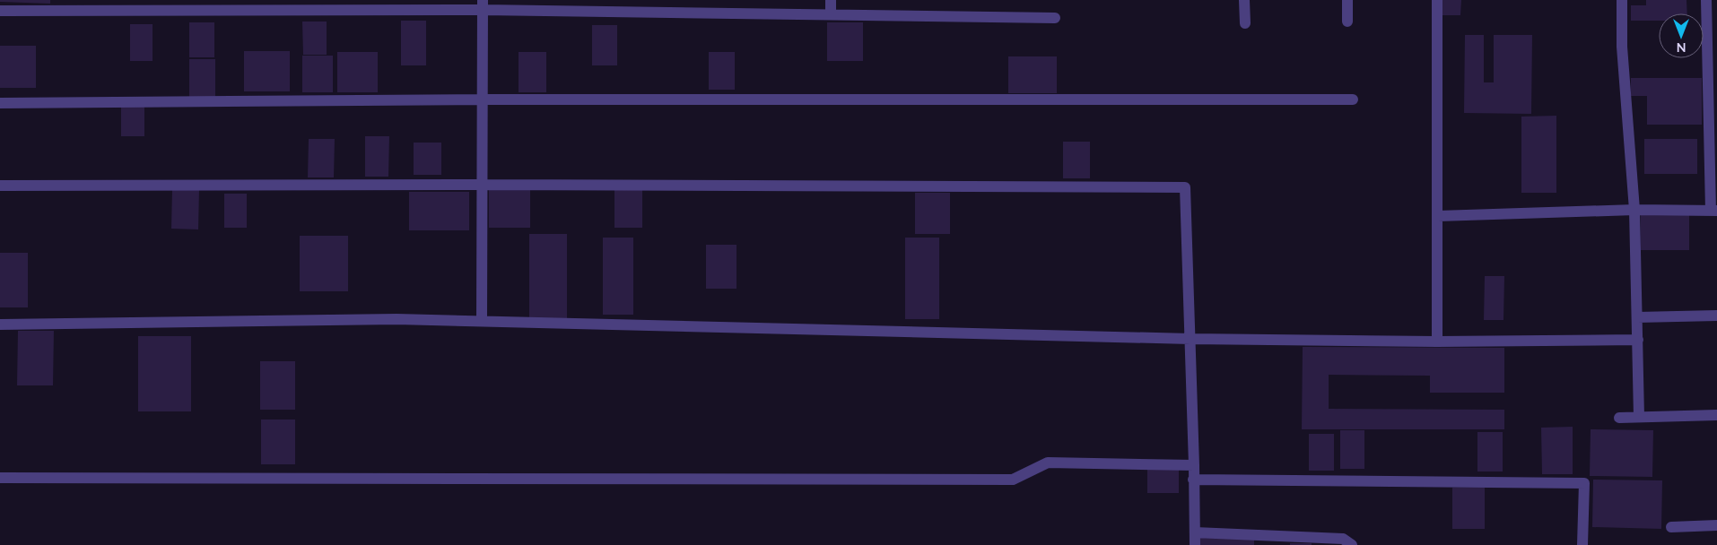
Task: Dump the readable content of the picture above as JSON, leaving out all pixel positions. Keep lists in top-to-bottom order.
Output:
{
  "north": "bottom"
}
